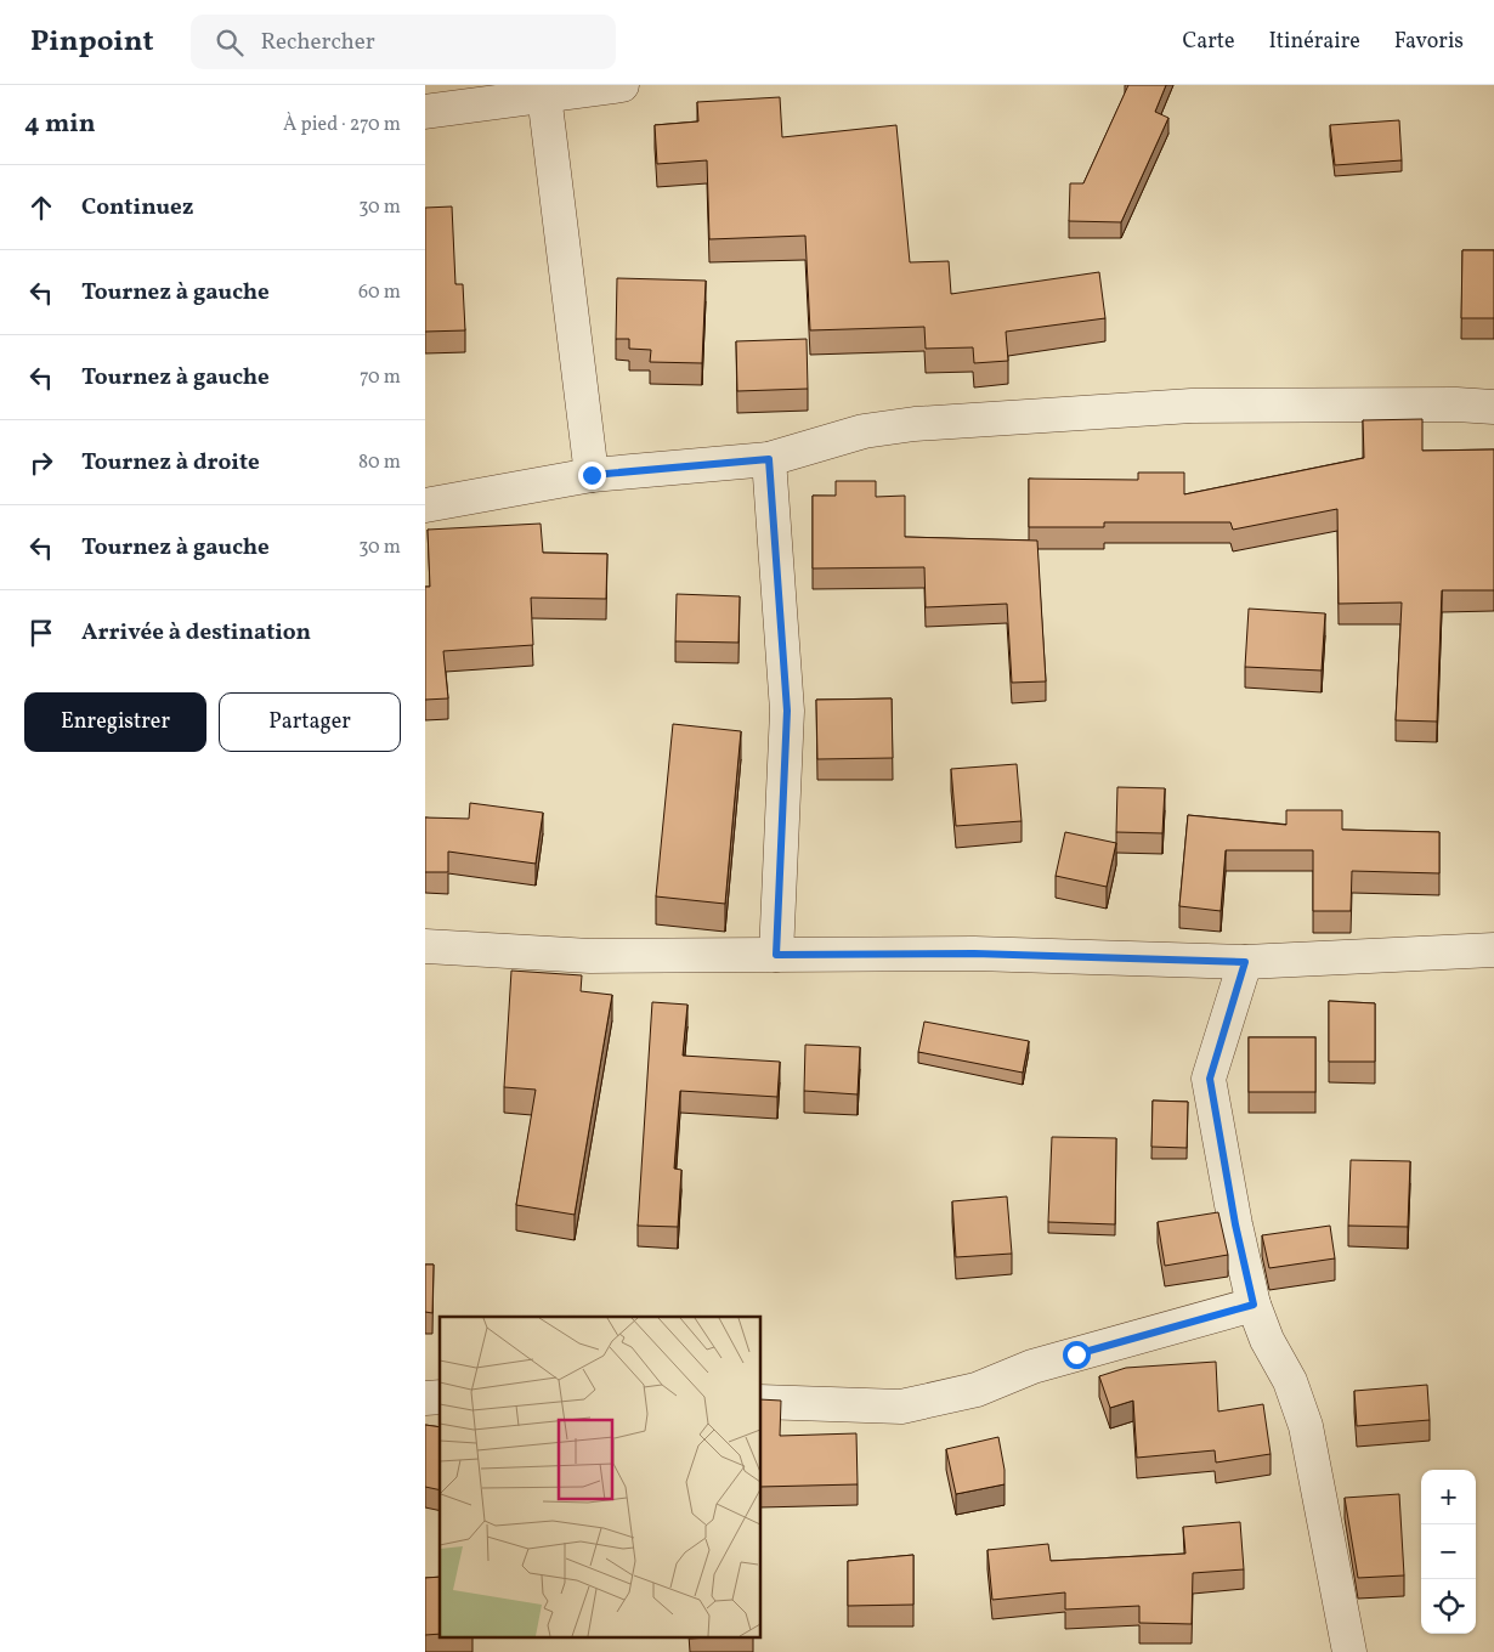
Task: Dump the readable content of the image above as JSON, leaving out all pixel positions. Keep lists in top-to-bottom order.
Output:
{
  "page": {
    "header": "Pinpoint",
    "search": "Rechercher",
    "nav": ["Carte", "Itinéraire", "Favoris"],
    "heading": ["4 min", "À pied · 270 m"],
    "list": [
      ["Continuez", "30 m"],
      ["Tournez à gauche", "60 m"],
      ["Tournez à gauche", "70 m"],
      ["Tournez à droite", "80 m"],
      ["Tournez à gauche", "30 m"],
      "Arrivée à destination"
    ],
    "buttons": ["Enregistrer", "Partager"],
    "map_buttons": ["+", "−"]
  }
}
